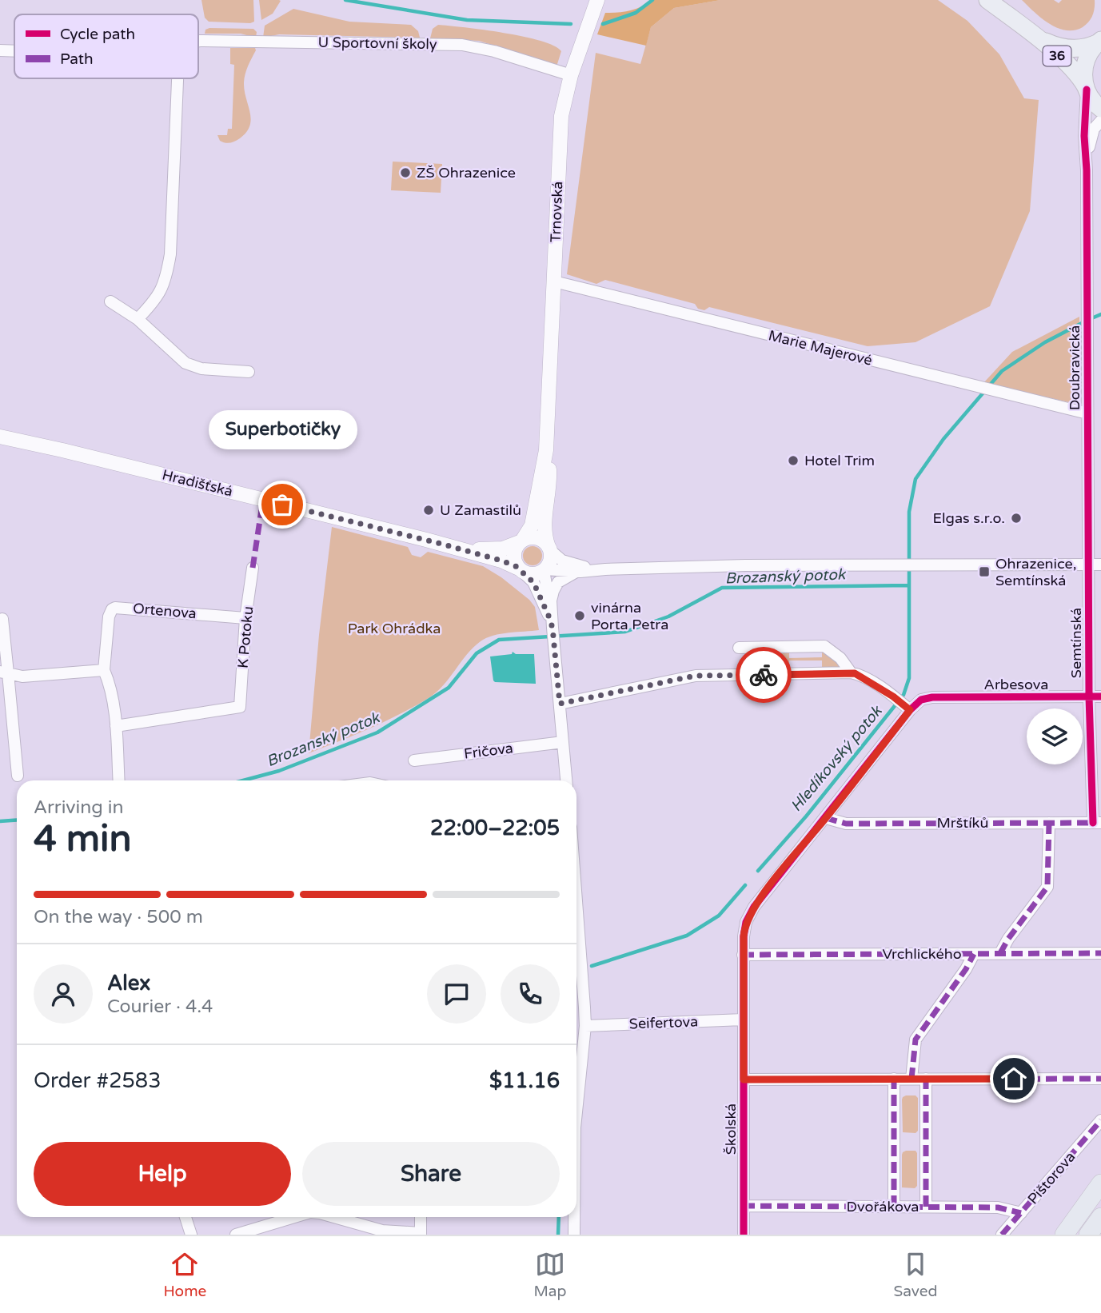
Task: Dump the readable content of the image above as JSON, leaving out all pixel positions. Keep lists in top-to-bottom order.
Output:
{
  "streets": {
    "main road": ["36"],
    "street": [
      "U Sportovní školy",
      "Trnovská",
      "Marie Majerové",
      "Doubravická",
      "Hradišťská",
      "Ortenova",
      "K Potoku",
      "Semtínská",
      "Arbesova",
      "Fričova",
      "Mrštíků",
      "Vrchlického",
      "Seifertova",
      "Školská",
      "Pištorova",
      "Dvořákova"
    ]
  },
  "crossings": [
    ["U Sportovní školy", "Trnovská"],
    ["36", "Doubravická"],
    ["Trnovská", "Marie Majerové"],
    ["Trnovská", "Hradišťská"],
    ["Marie Majerové", "Doubravická"],
    ["Doubravická", "Semtínská"],
    ["Ortenova", "K Potoku"],
    ["Semtínská", "Arbesova"],
    ["Semtínská", "Mrštíků"],
    ["Arbesova", "Školská"],
    ["Mrštíků", "Školská"],
    ["Vrchlického", "Školská"],
    ["Seifertova", "Školská"],
    ["Školská", "Dvořákova"],
    ["Pištorova", "Dvořákova"]
  ],
  "water": ["Brozanský potok", "Hledíkovský potok"],
  "parks": ["Park Ohrádka"],
  "places": {
    "other": [
      "ZŠ Ohrazenice",
      "Hotel Trim",
      "Superbotičky",
      "U Zamastilů",
      "Elgas s.r.o.",
      "vinárna Porta Petra"
    ],
    "transit": ["Ohrazenice, Semtínská"]
  },
  "legend": ["Cycle path", "Path"],
  "page": {
    "bubble": "Superbotičky",
    "heading": ["4 min", "Arriving in", "22:00–22:05"],
    "panel": [
      "Alex",
      "Courier · 4.4",
      "Order #2583",
      "$11.16"
    ],
    "bar": "On the way · 500 m",
    "buttons": ["Help", "Share"],
    "tabs": ["Home", "Map", "Saved"]
  }
}
